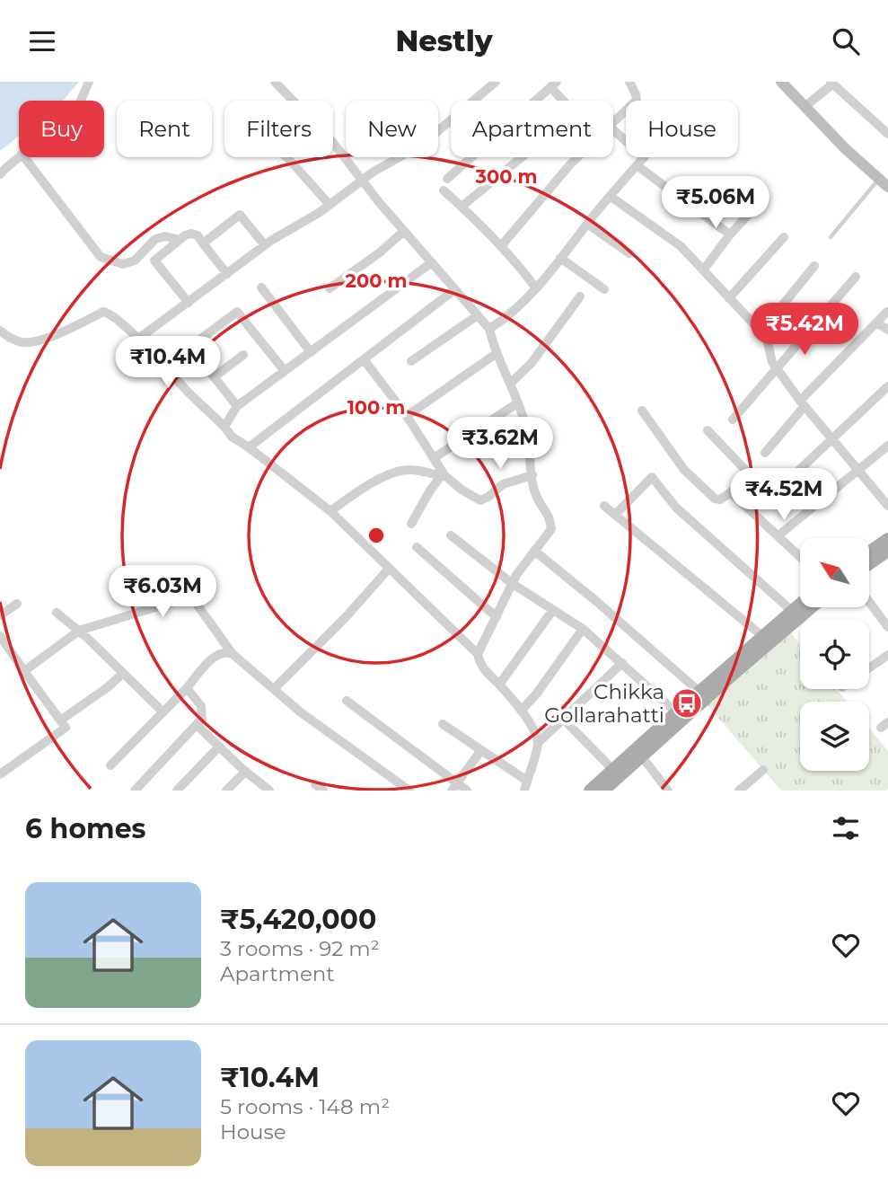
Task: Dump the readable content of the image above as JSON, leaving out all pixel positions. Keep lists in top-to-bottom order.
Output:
{
  "places": {
    "bus stop": ["Chikka Gollarahatti"]
  },
  "north": "top left",
  "page": {
    "header": "Nestly",
    "chip": [
      "Buy",
      "Rent",
      "Filters",
      "New",
      "Apartment",
      "House"
    ],
    "price": [
      "₹5.06M",
      "₹5.42M",
      "₹10.4M",
      "₹3.62M",
      "₹4.52M",
      "₹6.03M"
    ],
    "heading": "6 homes",
    "list": [
      {
        "name": "₹5,420,000",
        "note": "3 rooms · 92 m² · Apartment"
      },
      {
        "name": "₹10.4M",
        "note": "5 rooms · 148 m² · House"
      }
    ]
  },
  "rings": ["300 m", "200 m", "100 m"]
}
